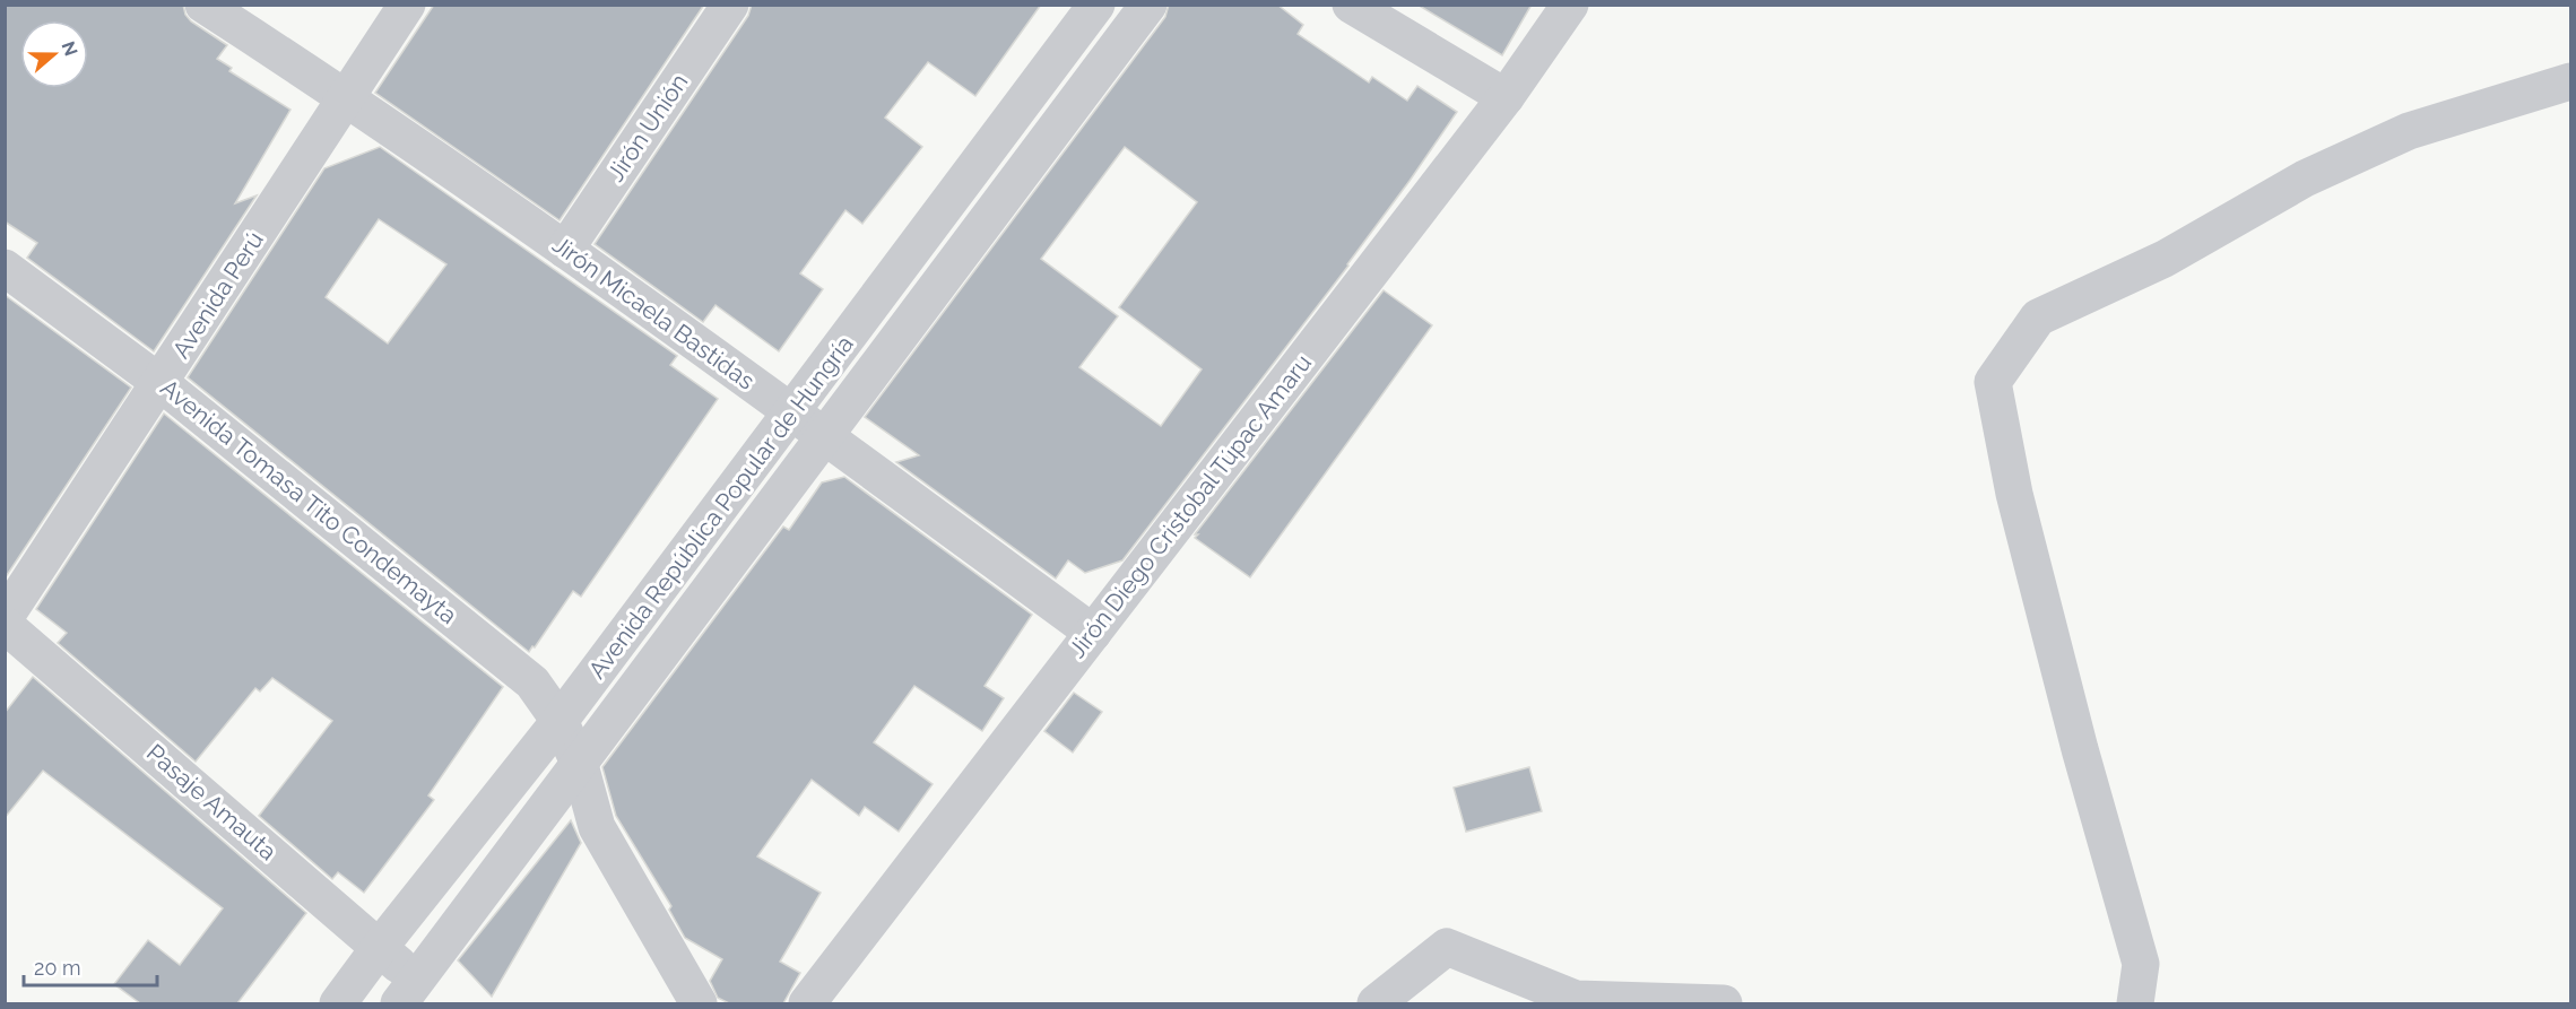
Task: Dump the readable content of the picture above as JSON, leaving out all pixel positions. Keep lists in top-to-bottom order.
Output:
{
  "streets": {
    "street": [
      "Jirón Unión",
      "Avenida Perú",
      "Jirón Micaela Bastidas",
      "Avenida Tomasa Tito Condemayta",
      "Jirón Diego Cristobal Túpac Amaru",
      "Avenida República Popular de Hungría",
      "Pasaje Amauta"
    ]
  },
  "crossings": [
    ["Jirón Unión", "Jirón Micaela Bastidas"],
    ["Avenida Perú", "Jirón Micaela Bastidas"],
    ["Avenida Perú", "Avenida Tomasa Tito Condemayta"],
    ["Jirón Micaela Bastidas", "Jirón Diego Cristobal Túpac Amaru"],
    ["Jirón Micaela Bastidas", "Avenida República Popular de Hungría"],
    ["Avenida Tomasa Tito Condemayta", "Avenida República Popular de Hungría"],
    ["Avenida República Popular de Hungría", "Pasaje Amauta"]
  ],
  "scale_bar": "20 m",
  "north": "right"
}
